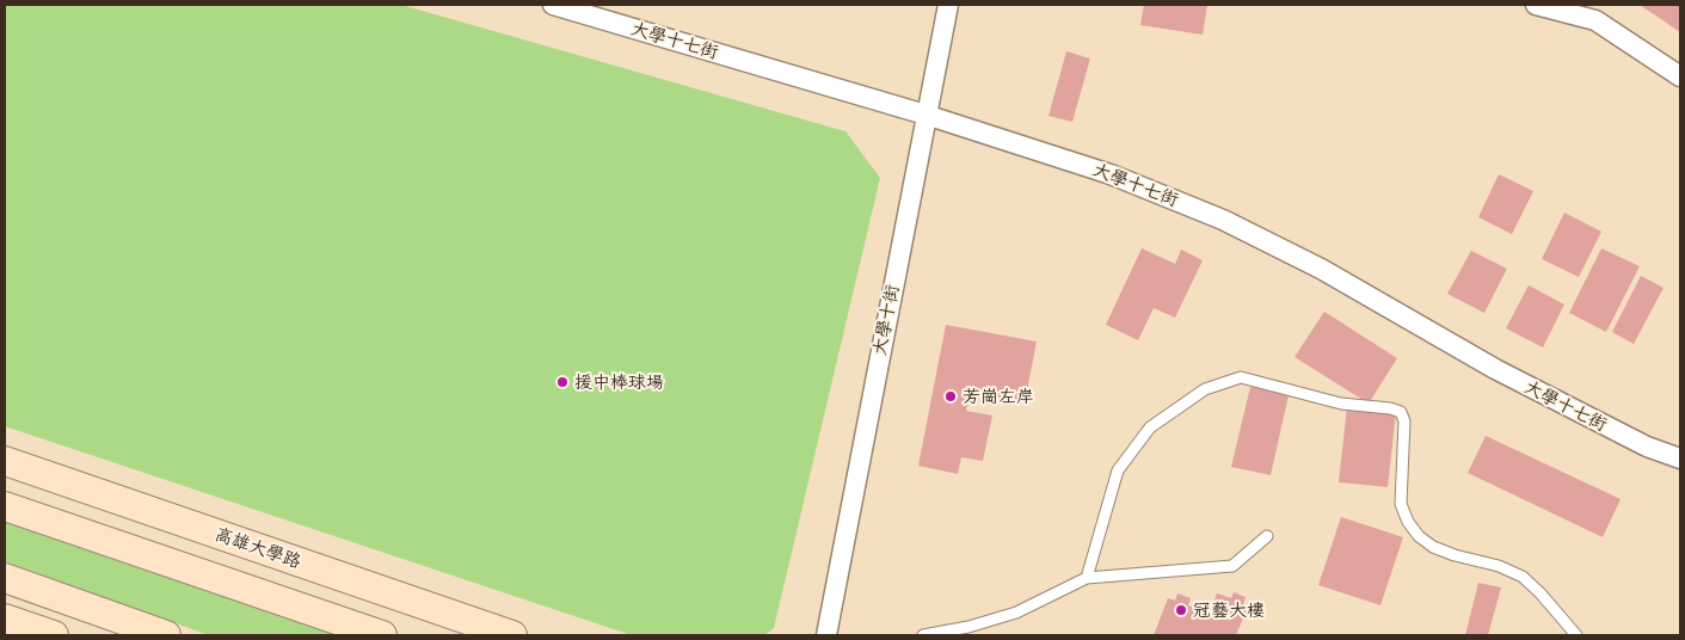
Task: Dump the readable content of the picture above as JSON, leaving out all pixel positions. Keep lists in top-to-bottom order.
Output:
{
  "streets": {
    "street": ["大學十七街", "大學十街", "高雄大學路"]
  },
  "crossings": [
    ["大學十七街", "大學十街"]
  ],
  "places": ["援中棒球場", "芳崗左岸", "冠藝大樓"]
}
